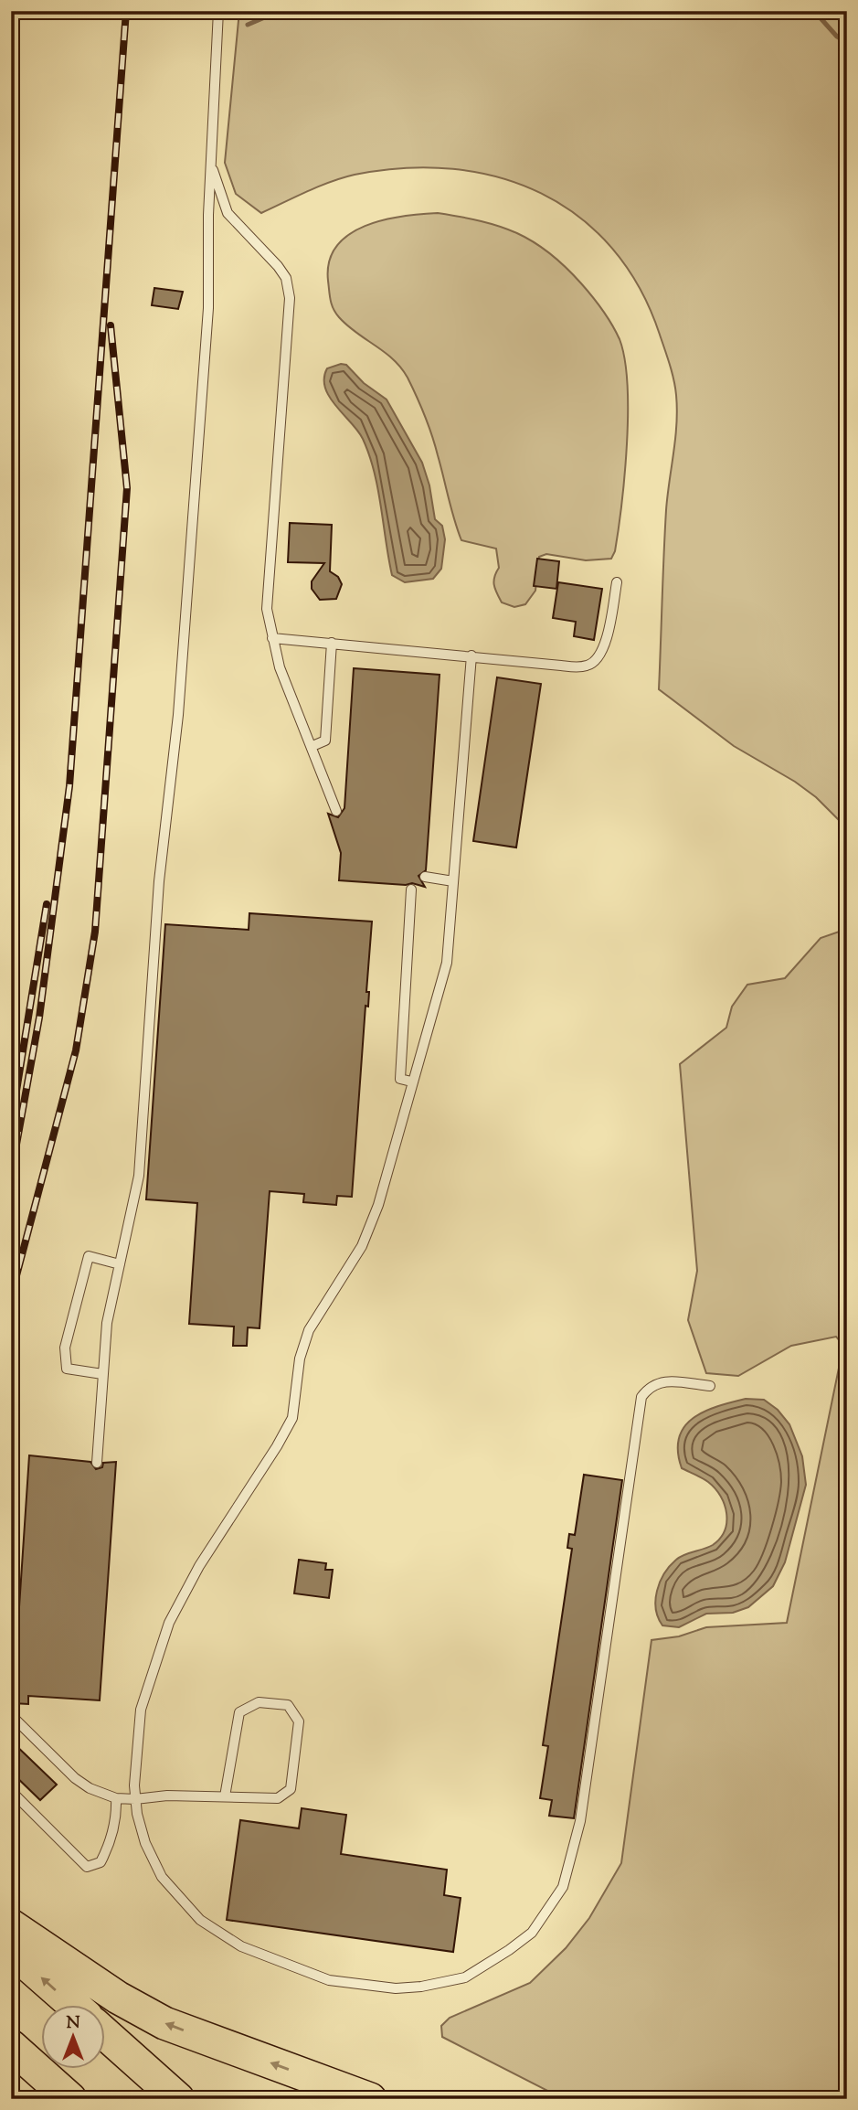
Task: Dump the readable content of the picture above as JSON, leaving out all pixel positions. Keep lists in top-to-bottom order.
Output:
{
  "north": "top"
}
